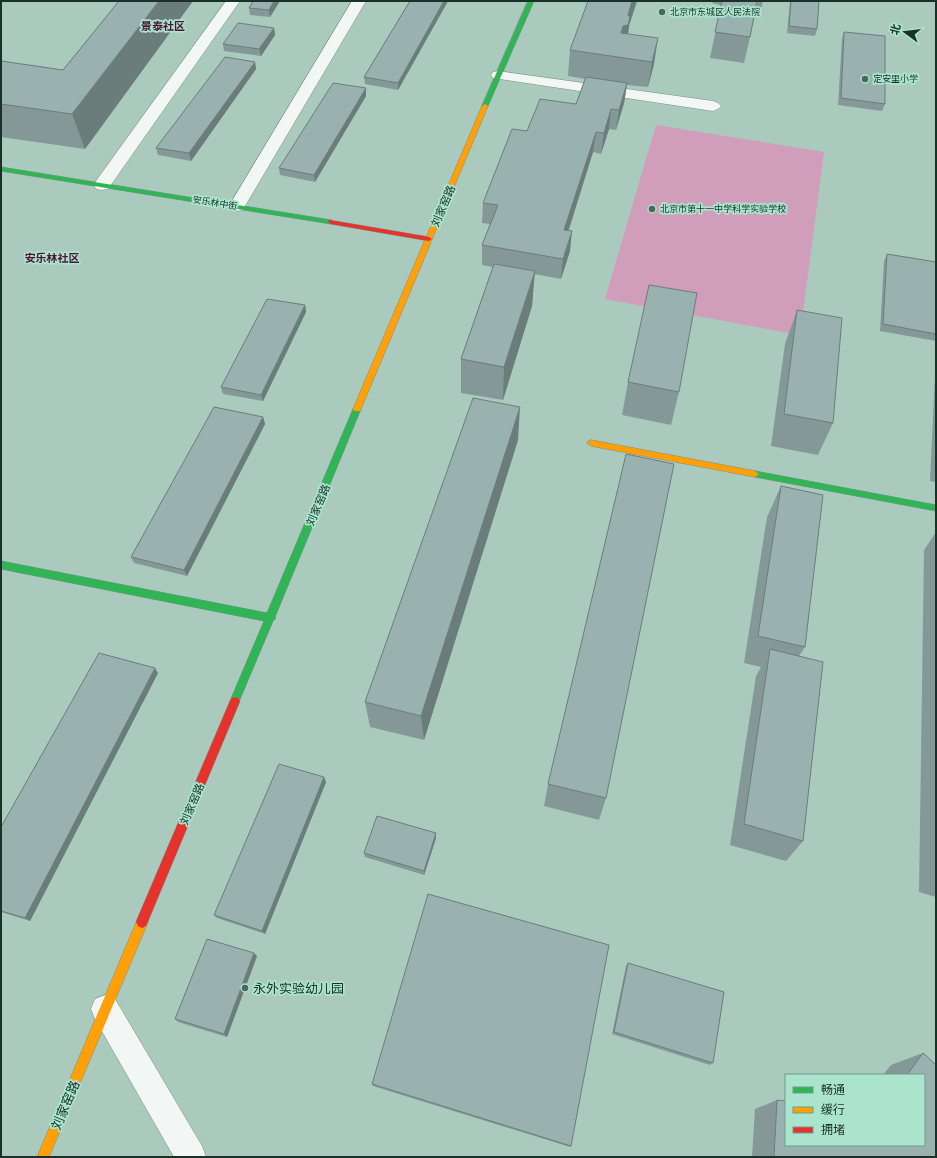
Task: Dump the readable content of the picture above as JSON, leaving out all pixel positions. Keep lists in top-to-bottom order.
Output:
{
  "streets": {
    "street": ["安乐林中街", "刘家窑路"]
  },
  "crossings": [
    ["安乐林中街", "刘家窑路"]
  ],
  "districts": ["景泰社区", "安乐林社区"],
  "places": [
    "北京市东城区人民法院",
    "定安里小学",
    "北京市第十一中学科学实验学校",
    "永外实验幼儿园"
  ],
  "legend": ["畅通", "缓行", "拥堵"],
  "north": "left"
}
